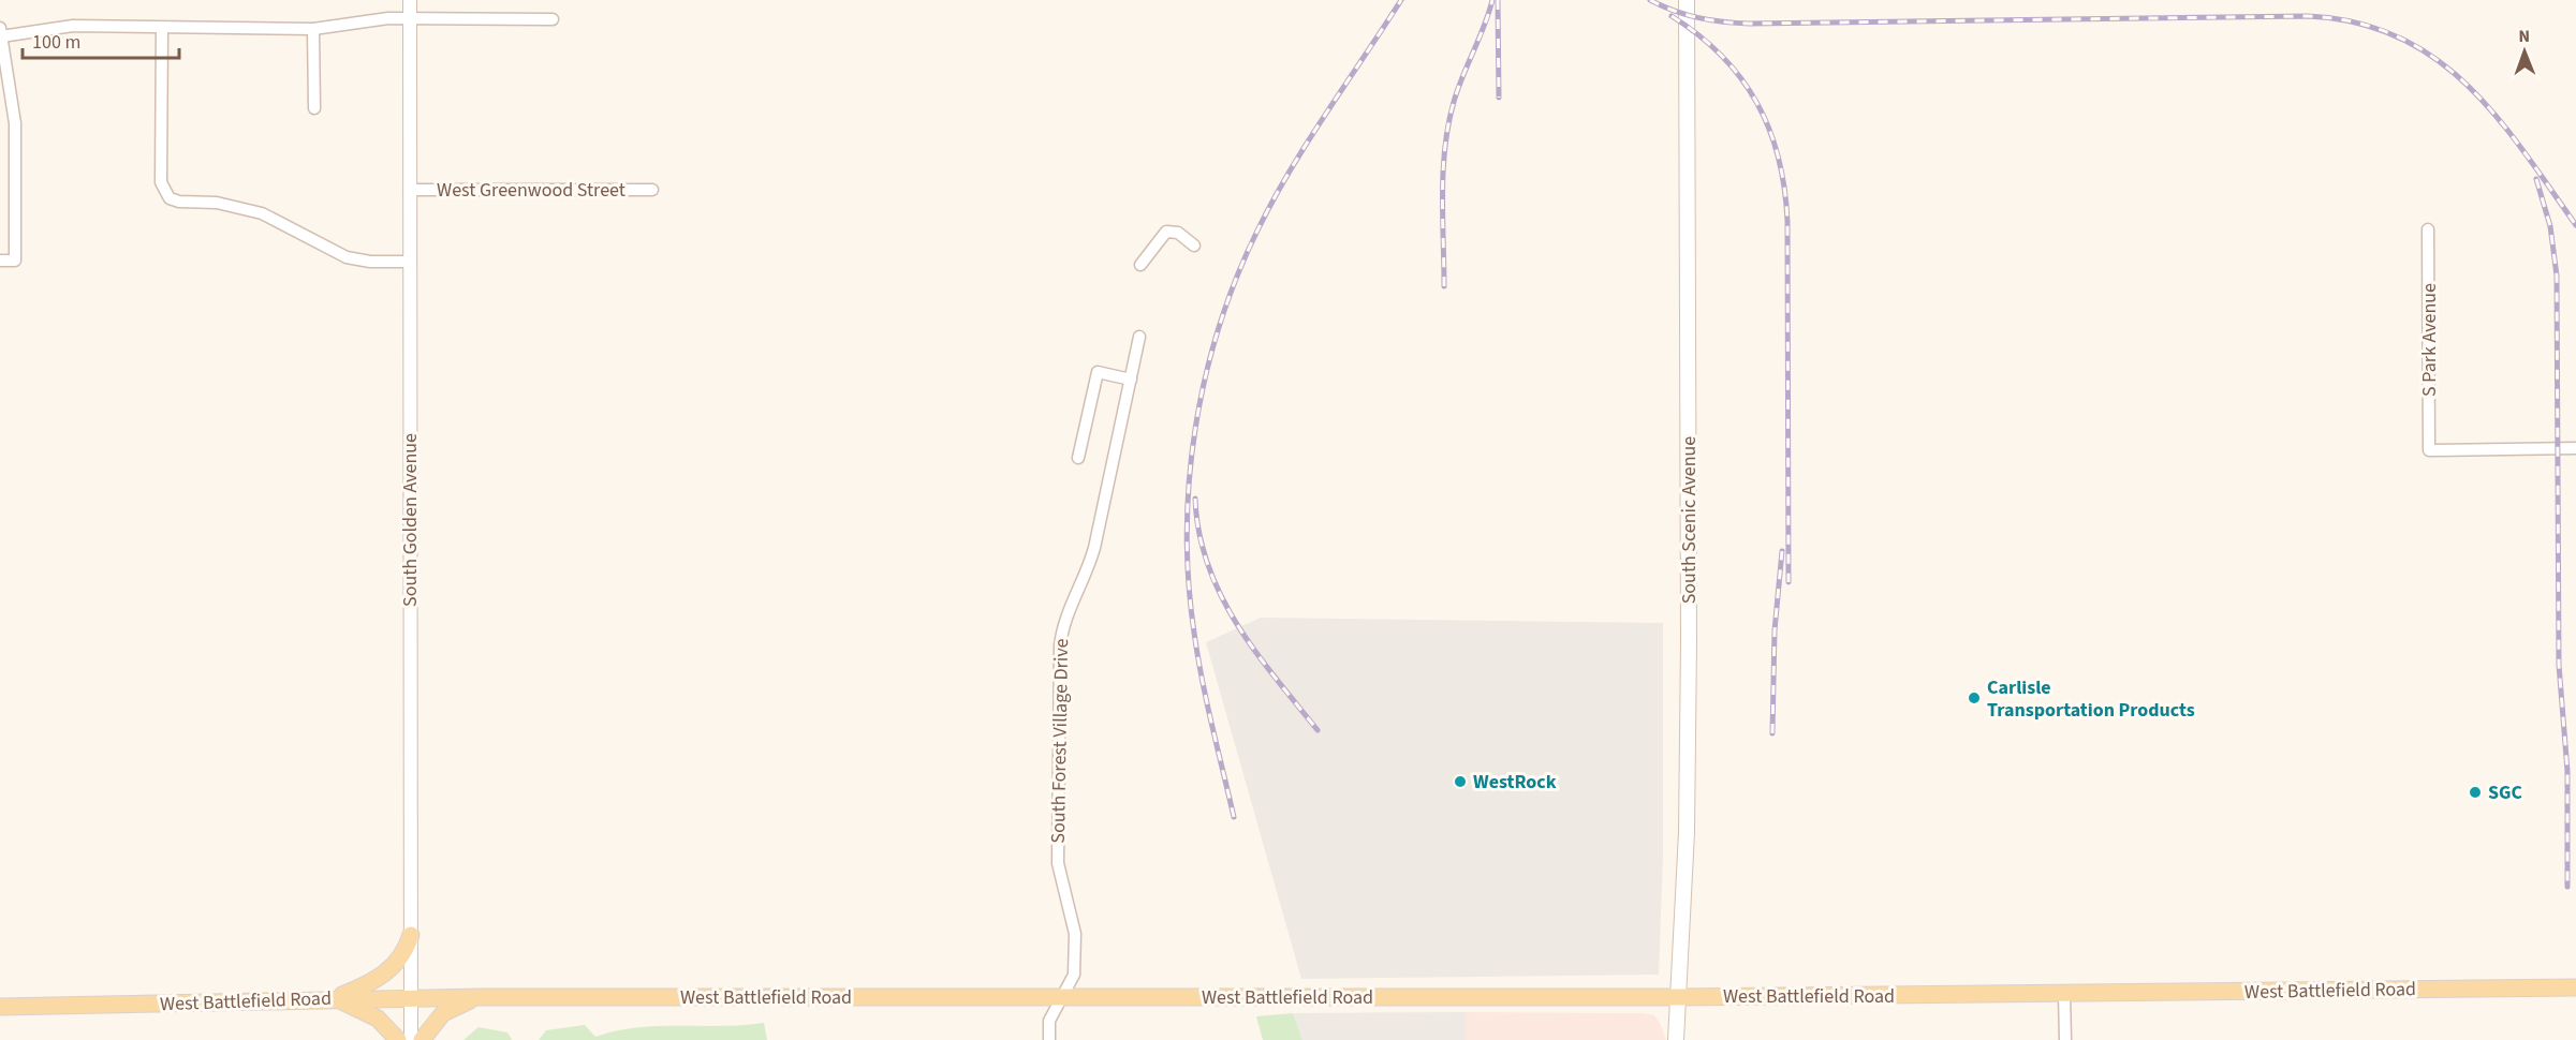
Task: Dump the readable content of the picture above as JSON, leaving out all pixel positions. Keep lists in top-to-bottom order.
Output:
{
  "streets": {
    "main road": ["South Scenic Avenue", "West Battlefield Road"],
    "street": [
      "West Greenwood Street",
      "S Park Avenue",
      "South Golden Avenue",
      "South Forest Village Drive"
    ]
  },
  "crossings": [
    ["West Greenwood Street", "South Golden Avenue"],
    ["South Golden Avenue", "West Battlefield Road"],
    ["South Scenic Avenue", "West Battlefield Road"],
    ["South Forest Village Drive", "West Battlefield Road"]
  ],
  "places": ["Carlisle Transportation Products", "WestRock", "SGC"],
  "scale_bar": "100 m",
  "north": "top"
}
